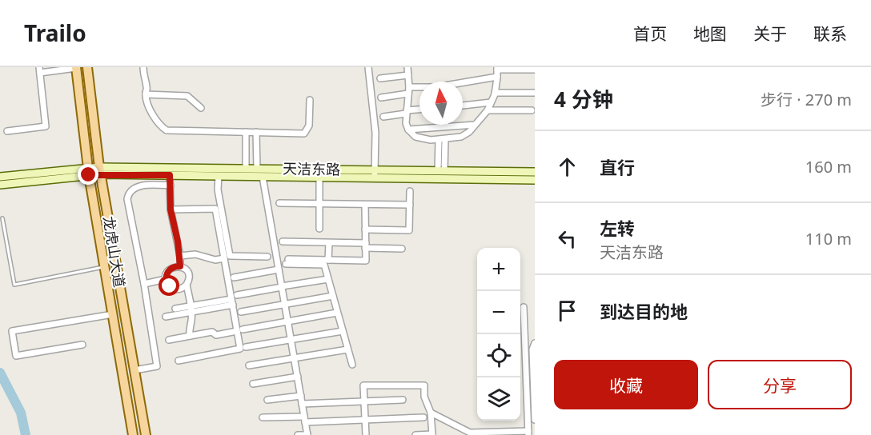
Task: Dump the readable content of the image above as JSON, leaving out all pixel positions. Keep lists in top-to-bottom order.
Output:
{
  "streets": {
    "main road": ["天洁东路", "龙虎山大道"]
  },
  "crossings": [
    ["天洁东路", "龙虎山大道"]
  ],
  "north": "top",
  "page": {
    "header": "Trailo",
    "nav": [
      "首页",
      "地图",
      "关于",
      "联系"
    ],
    "heading": ["4 分钟", "步行 · 270 m"],
    "list": [
      ["直行", "160 m"],
      ["左转", "天洁东路", "110 m"],
      "到达目的地"
    ],
    "map_buttons": ["+", "−"],
    "buttons": ["收藏", "分享"]
  }
}
